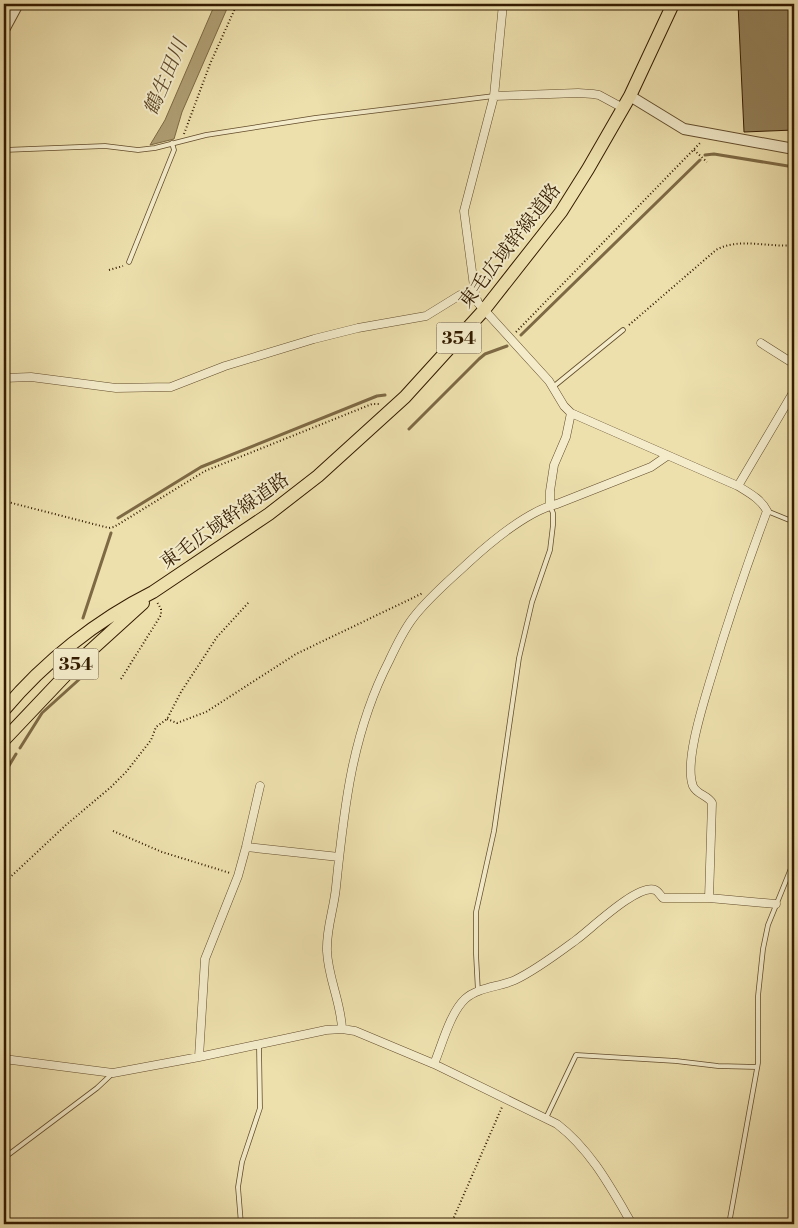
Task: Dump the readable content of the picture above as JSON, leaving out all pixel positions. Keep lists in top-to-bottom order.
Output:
{
  "streets": {
    "highway": ["東毛広域幹線道路", "354"]
  },
  "water": ["鶴生田川"]
}
